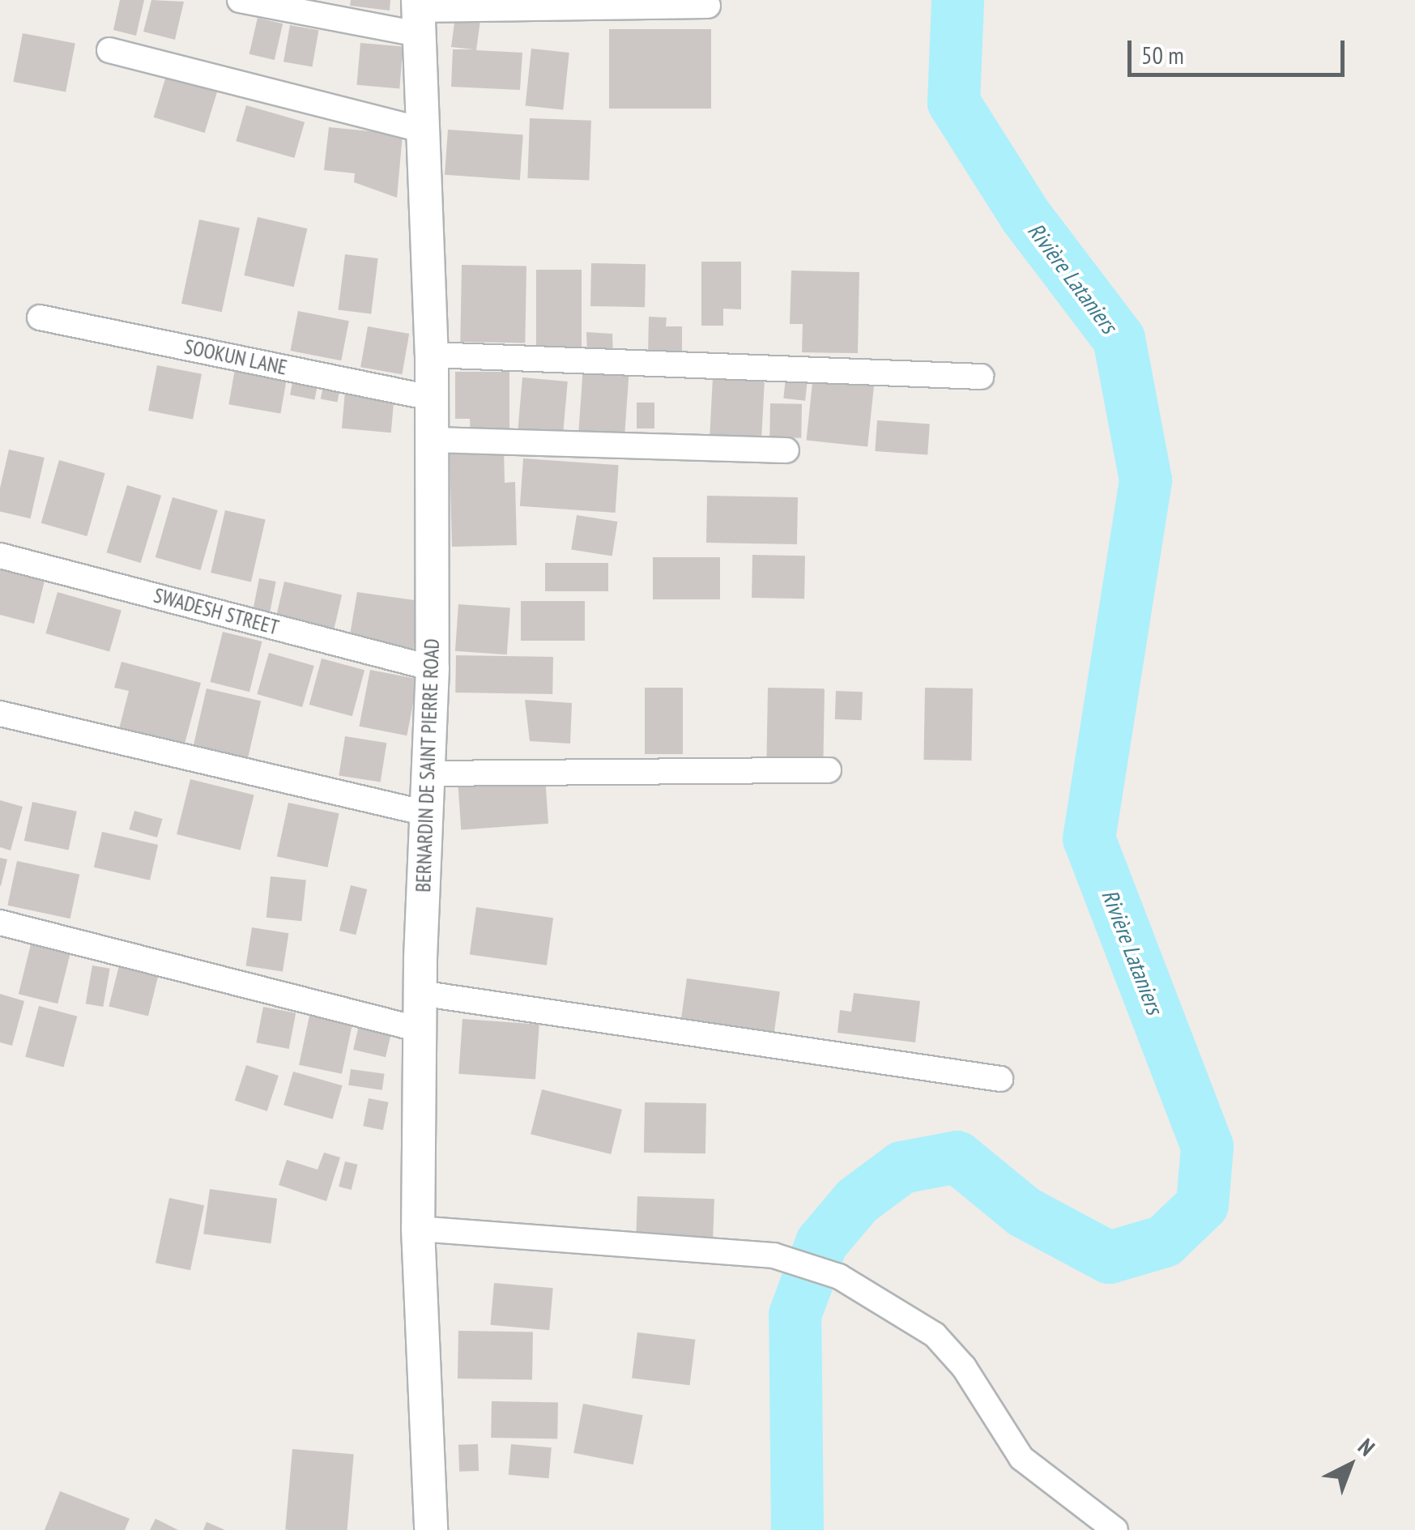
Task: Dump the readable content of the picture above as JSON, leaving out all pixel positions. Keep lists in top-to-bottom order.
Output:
{
  "streets": {
    "main road": ["BERNARDIN DE SAINT PIERRE ROAD"],
    "street": ["SOOKUN LANE", "SWADESH STREET"]
  },
  "crossings": [
    ["SOOKUN LANE", "BERNARDIN DE SAINT PIERRE ROAD"],
    ["SWADESH STREET", "BERNARDIN DE SAINT PIERRE ROAD"]
  ],
  "water": ["Rivière Lataniers"],
  "scale_bar": "50 m",
  "north": "top right"
}
